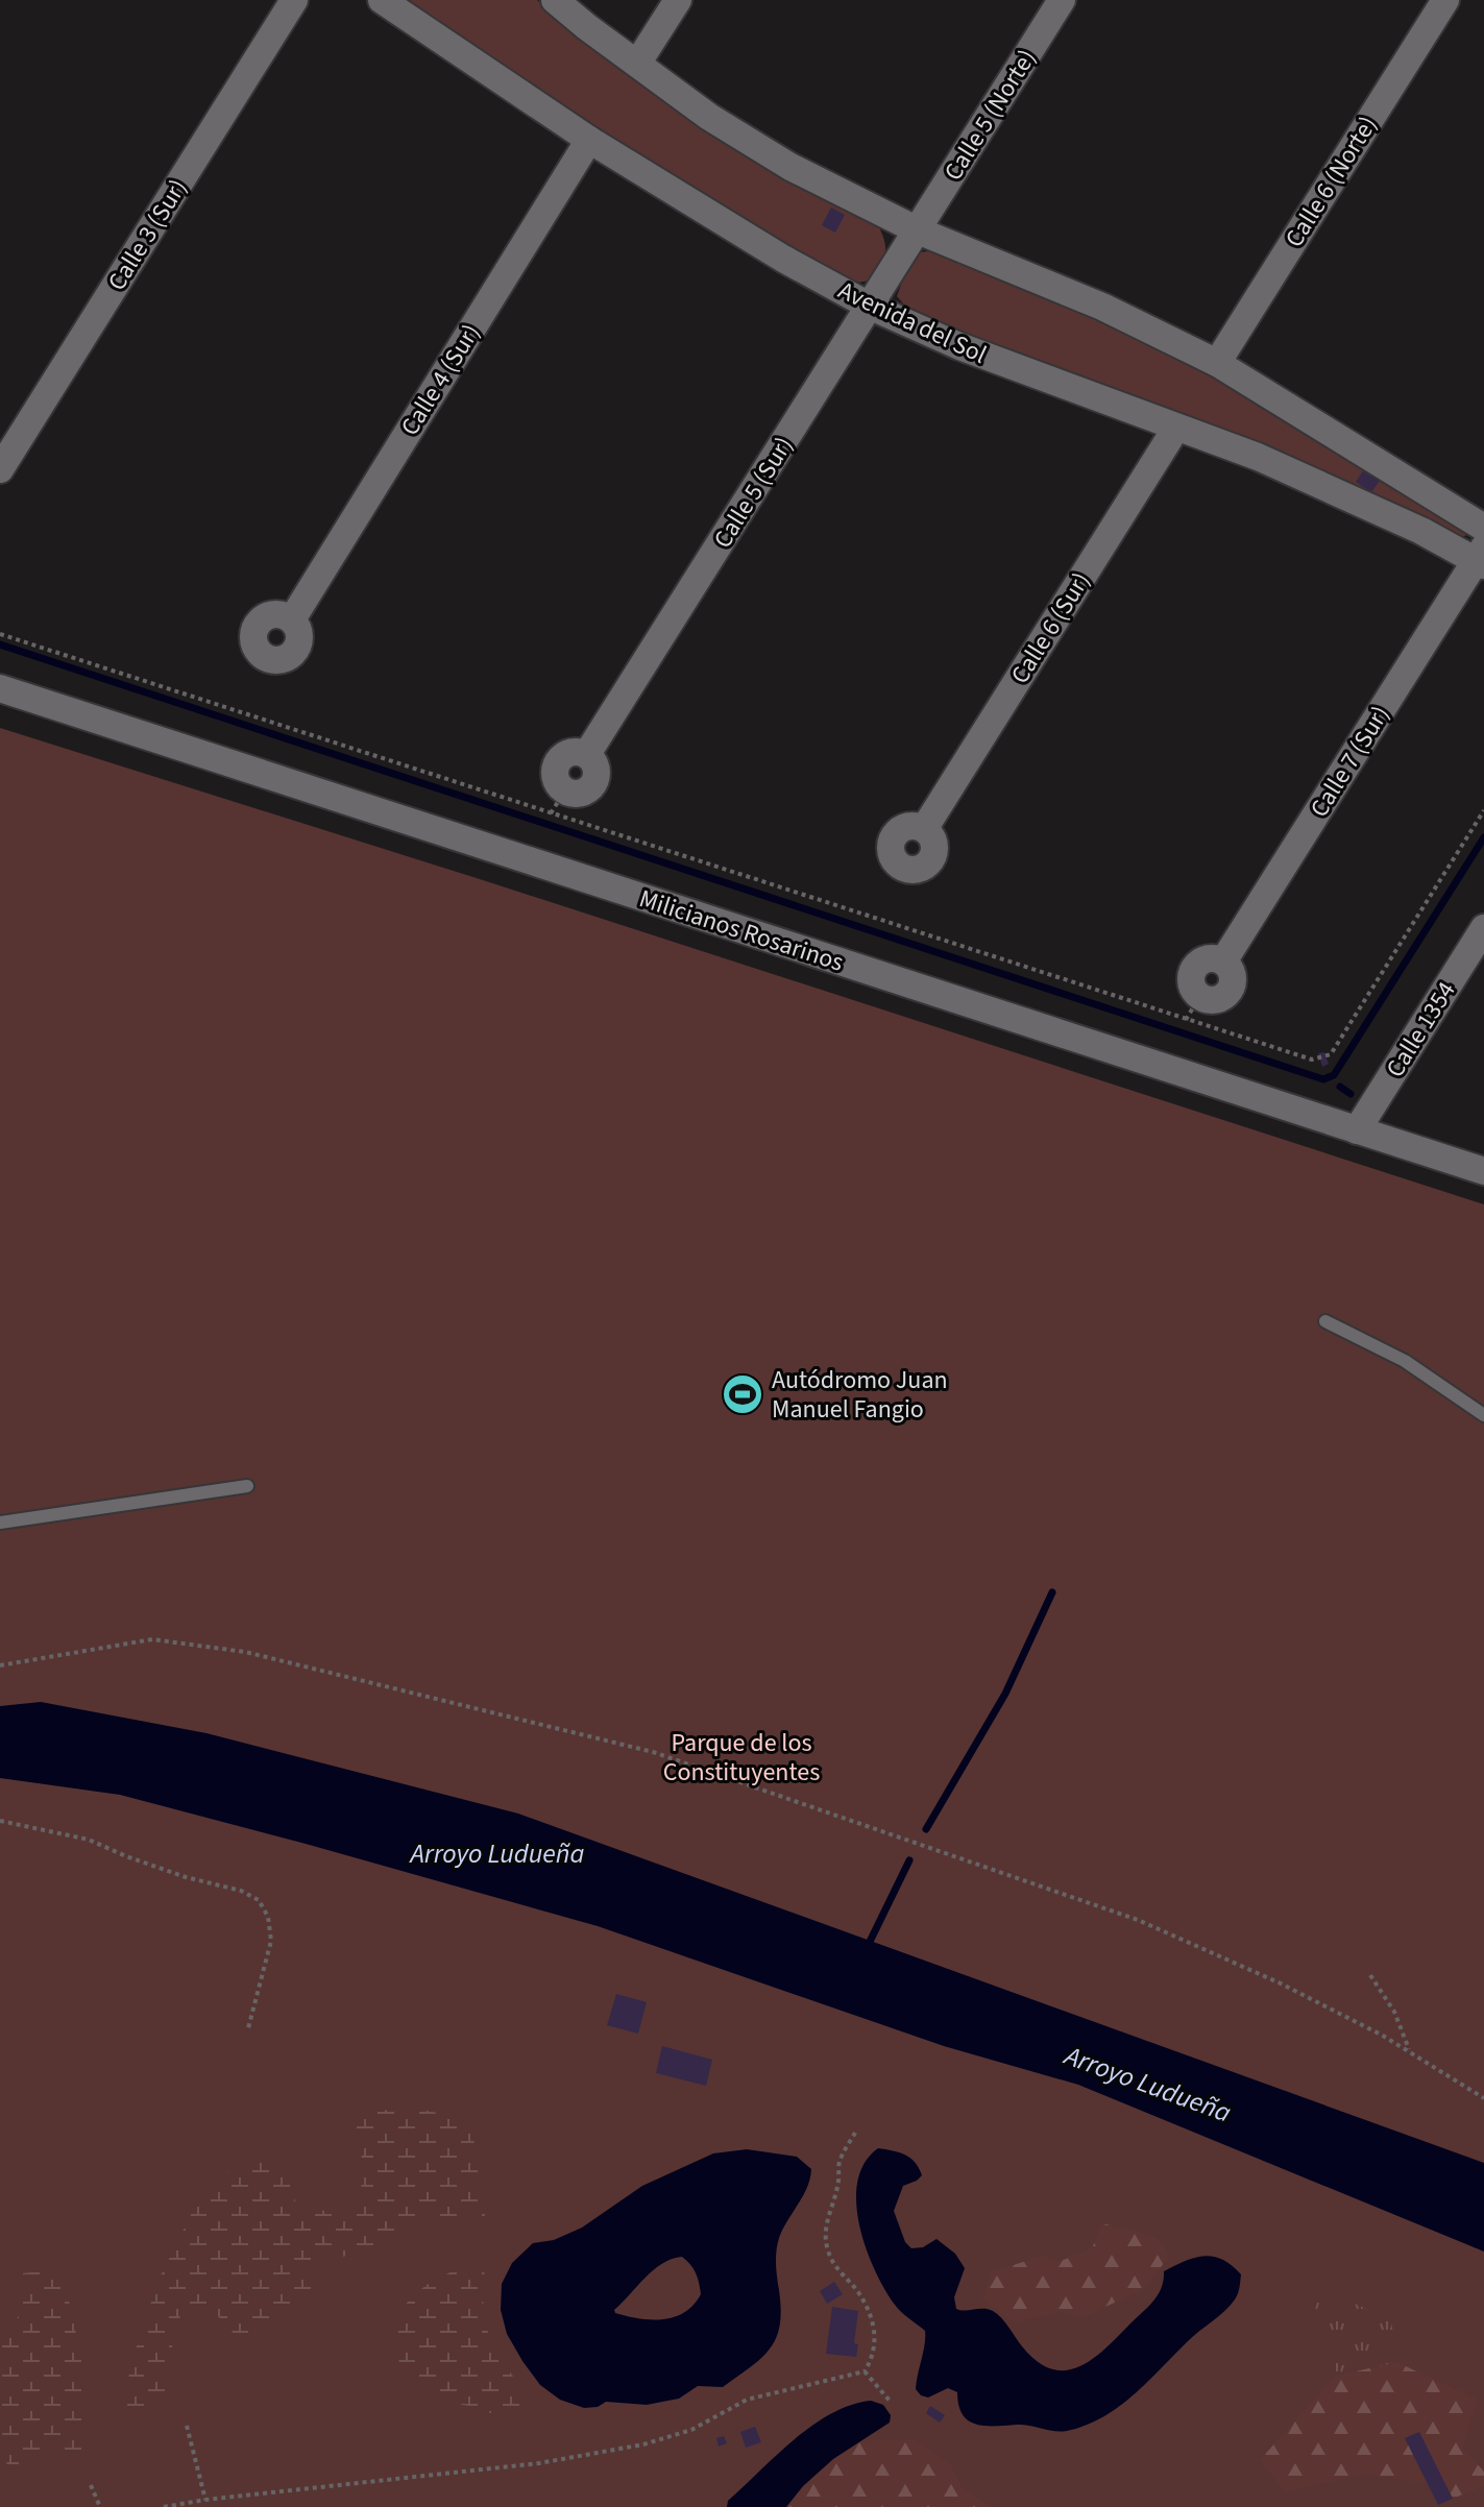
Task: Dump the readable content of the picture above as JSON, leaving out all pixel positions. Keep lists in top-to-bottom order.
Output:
{
  "streets": {
    "street": [
      "Calle 5 (Norte)",
      "Calle 6 (Norte)",
      "Calle 3 (Sur)",
      "Avenida del Sol",
      "Calle 4 (Sur)",
      "Calle 5 (Sur)",
      "Calle 6 (Sur)",
      "Calle 7 (Sur)",
      "Milicianos Rosarinos",
      "Calle 1354"
    ]
  },
  "crossings": [
    ["Calle 5 (Norte)", "Calle 5 (Sur)"],
    ["Avenida del Sol", "Calle 4 (Sur)"],
    ["Avenida del Sol", "Calle 5 (Sur)"],
    ["Avenida del Sol", "Calle 6 (Sur)"],
    ["Avenida del Sol", "Calle 7 (Sur)"],
    ["Milicianos Rosarinos", "Calle 1354"]
  ],
  "water": ["Arroyo Ludueña"],
  "parks": ["Parque de los Constituyentes"],
  "places": {
    "sports": ["Autódromo Juan Manuel Fangio"]
  }
}
